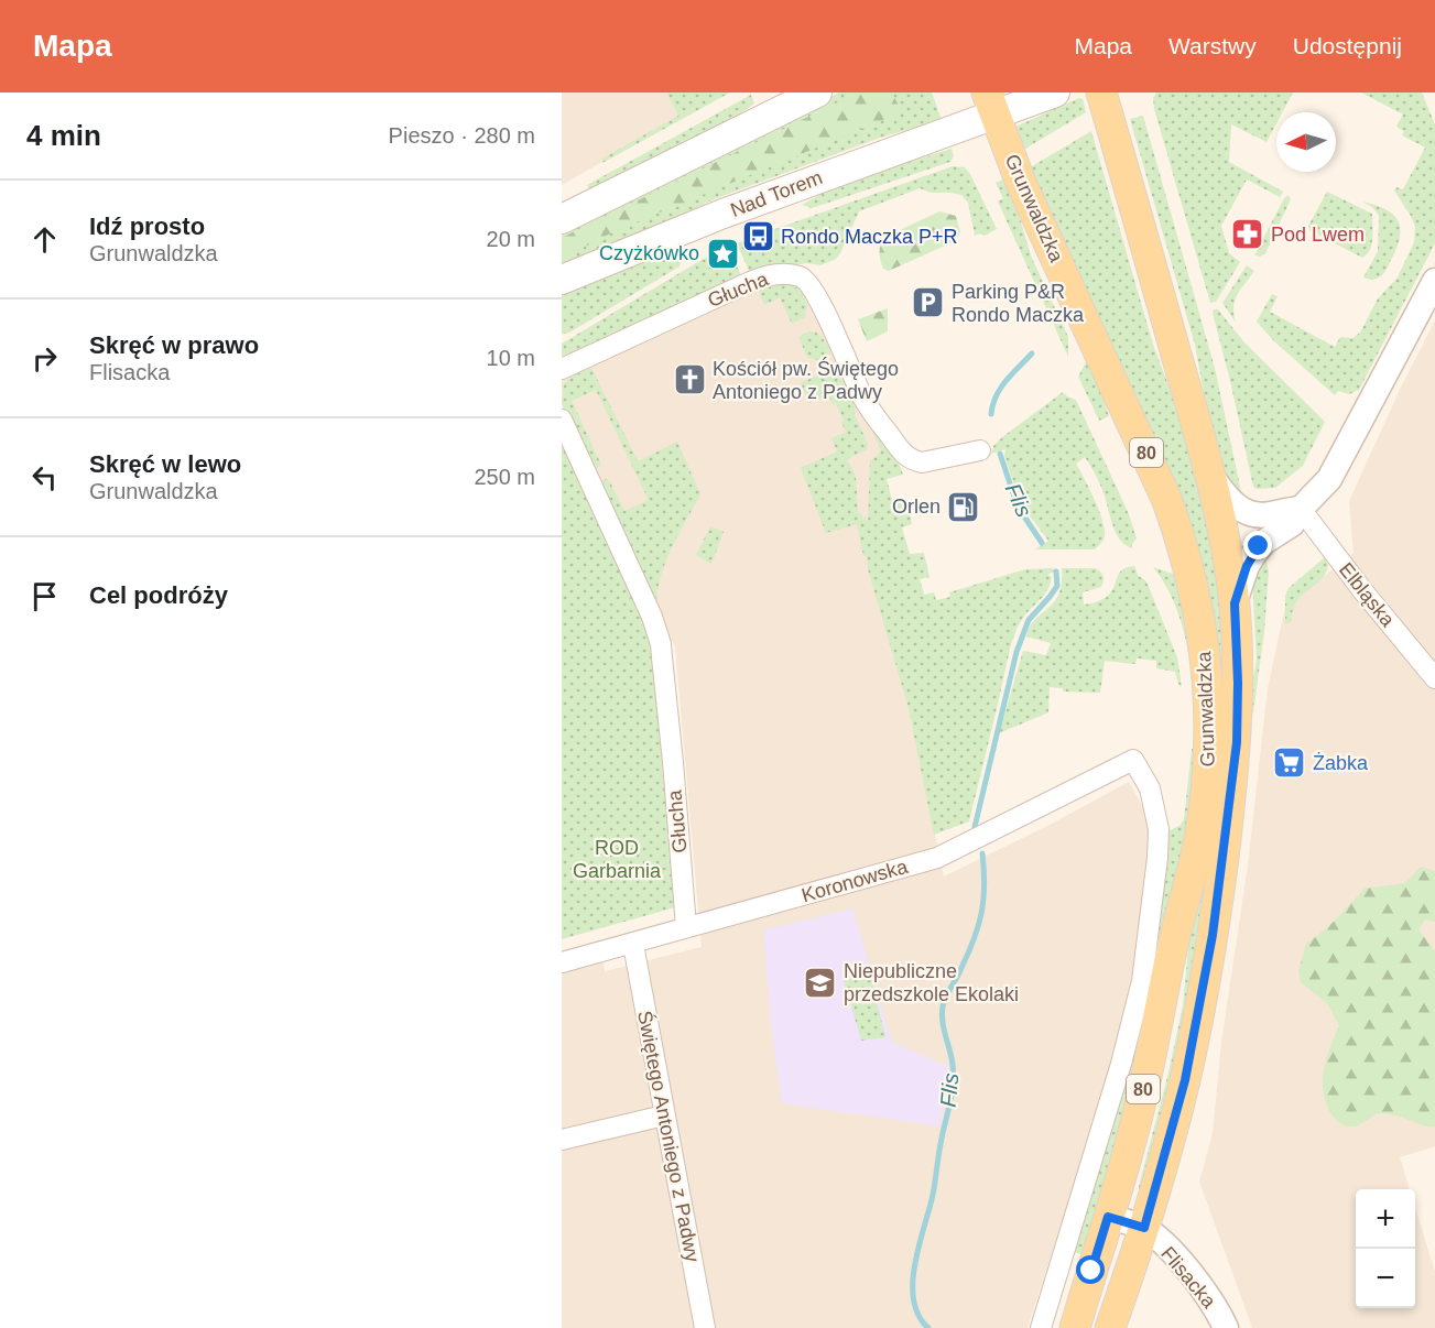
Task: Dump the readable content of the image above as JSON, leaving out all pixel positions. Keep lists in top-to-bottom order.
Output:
{
  "streets": {
    "main road": ["Nad Torem", "Grunwaldzka", "80"],
    "street": [
      "Głucha",
      "Elbląska",
      "Koronowska",
      "Świętego Antoniego z Padwy",
      "Flisacka"
    ]
  },
  "crossings": [
    ["Nad Torem", "Grunwaldzka"],
    ["Grunwaldzka", "Elbląska"],
    ["Grunwaldzka", "Flisacka"],
    ["Głucha", "Koronowska"],
    ["Koronowska", "Świętego Antoniego z Padwy"]
  ],
  "water": ["Flis"],
  "parks": ["ROD Garbarnia"],
  "places": {
    "pharmacy": ["Pod Lwem"],
    "bus stop": ["Rondo Maczka P+R"],
    "place": ["Czyżkówko"],
    "parking": ["Parking P&R Rondo Maczka"],
    "church": ["Kościół pw. Świętego Antoniego z Padwy"],
    "fuel station": ["Orlen"],
    "supermarket": ["Żabka"],
    "school or university": ["Niepubliczne przedszkole Ekolaki"]
  },
  "north": "left",
  "page": {
    "header": "Mapa",
    "nav": ["Mapa", "Warstwy", "Udostępnij"],
    "heading": ["4 min", "Pieszo · 280 m"],
    "list": [
      ["Idź prosto", "Grunwaldzka", "20 m"],
      ["Skręć w prawo", "Flisacka", "10 m"],
      ["Skręć w lewo", "Grunwaldzka", "250 m"],
      "Cel podróży"
    ],
    "map_buttons": ["+", "−"]
  }
}
